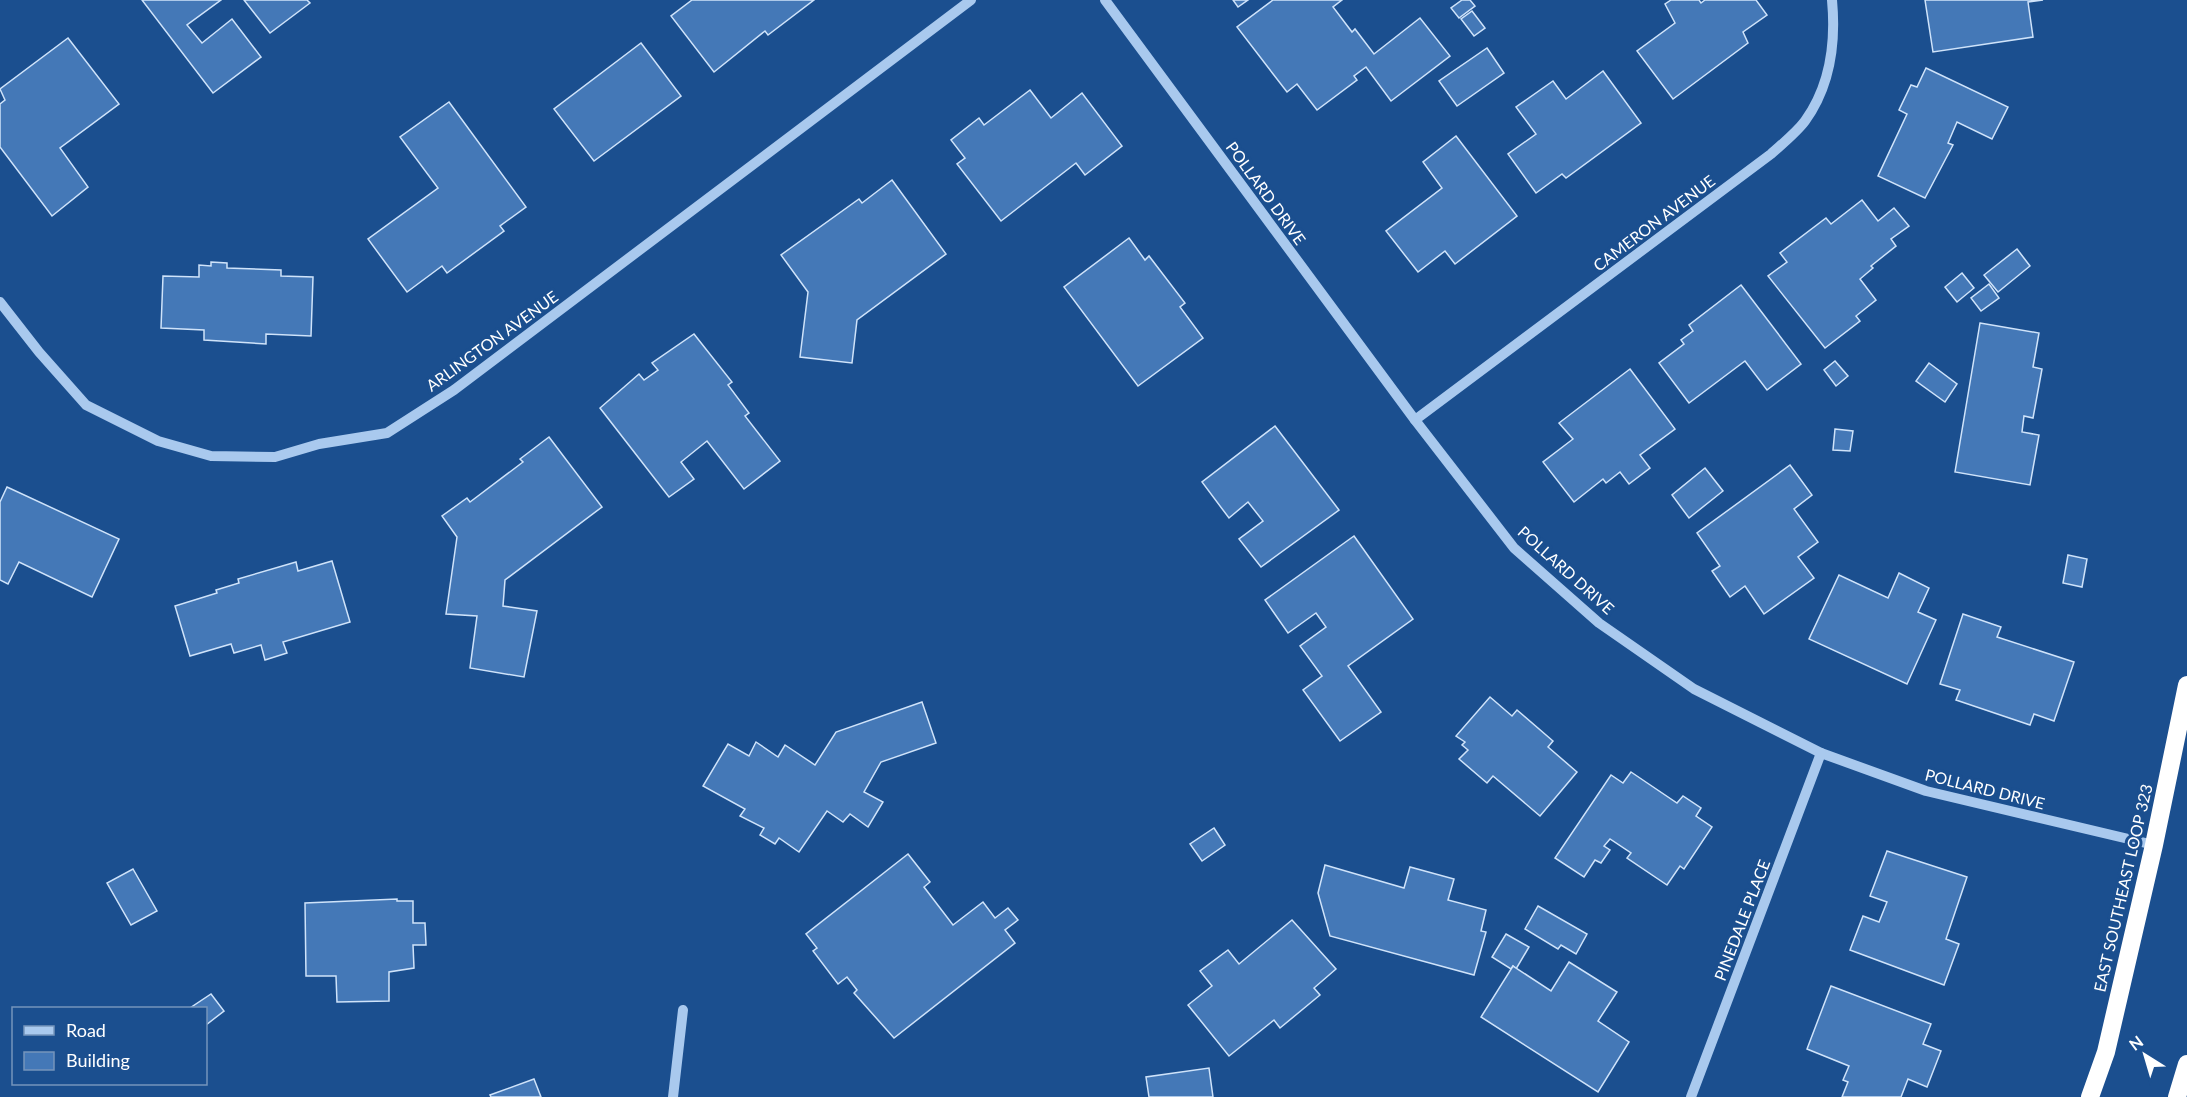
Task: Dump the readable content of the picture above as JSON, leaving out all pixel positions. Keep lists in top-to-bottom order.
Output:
{
  "streets": {
    "highway": ["EAST SOUTHEAST LOOP 323"],
    "street": [
      "POLLARD DRIVE",
      "CAMERON AVENUE",
      "ARLINGTON AVENUE",
      "PINEDALE PLACE"
    ]
  },
  "crossings": [
    ["POLLARD DRIVE", "CAMERON AVENUE"],
    ["POLLARD DRIVE", "EAST SOUTHEAST LOOP 323"],
    ["POLLARD DRIVE", "PINEDALE PLACE"]
  ],
  "legend": ["Road", "Building"],
  "north": "top left"
}
